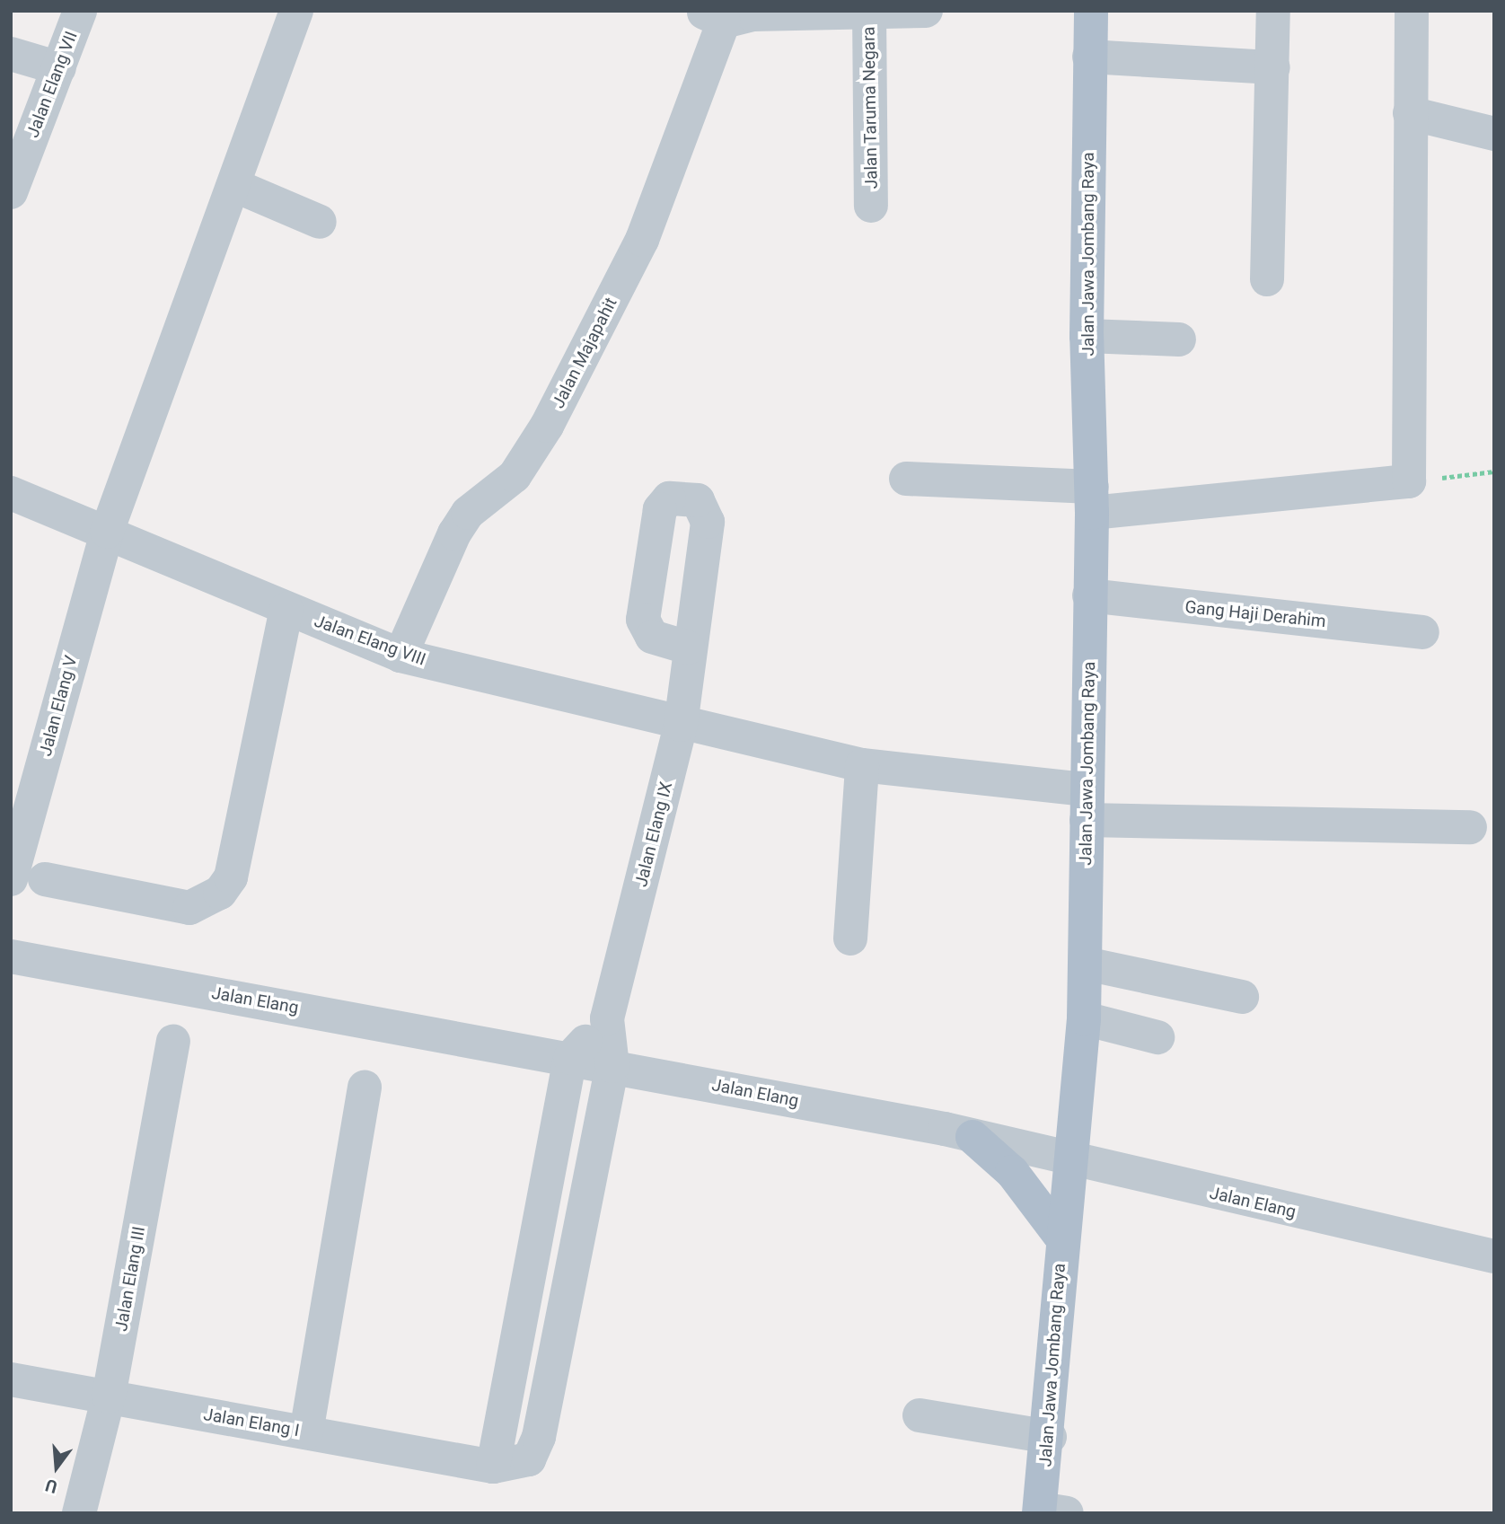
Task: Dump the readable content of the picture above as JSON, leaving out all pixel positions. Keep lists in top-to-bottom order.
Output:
{
  "streets": {
    "main road": ["Jalan Jawa Jombang Raya"],
    "street": [
      "Jalan Elang VII",
      "Jalan Taruma Negara",
      "Jalan Majapahit",
      "Gang Haji Derahim",
      "Jalan Elang VIII",
      "Jalan Elang V",
      "Jalan Elang IX",
      "Jalan Elang",
      "Jalan Elang III",
      "Jalan Elang I"
    ]
  },
  "crossings": [
    ["Jalan Taruma Negara", "Jalan Majapahit"],
    ["Jalan Jawa Jombang Raya", "Gang Haji Derahim"],
    ["Jalan Jawa Jombang Raya", "Jalan Elang VIII"],
    ["Jalan Jawa Jombang Raya", "Jalan Elang"],
    ["Jalan Majapahit", "Jalan Elang VIII"],
    ["Jalan Elang VIII", "Jalan Elang V"],
    ["Jalan Elang VIII", "Jalan Elang IX"],
    ["Jalan Elang IX", "Jalan Elang"],
    ["Jalan Elang IX", "Jalan Elang I"],
    ["Jalan Elang", "Jalan Elang I"],
    ["Jalan Elang III", "Jalan Elang I"]
  ],
  "north": "bottom"
}
